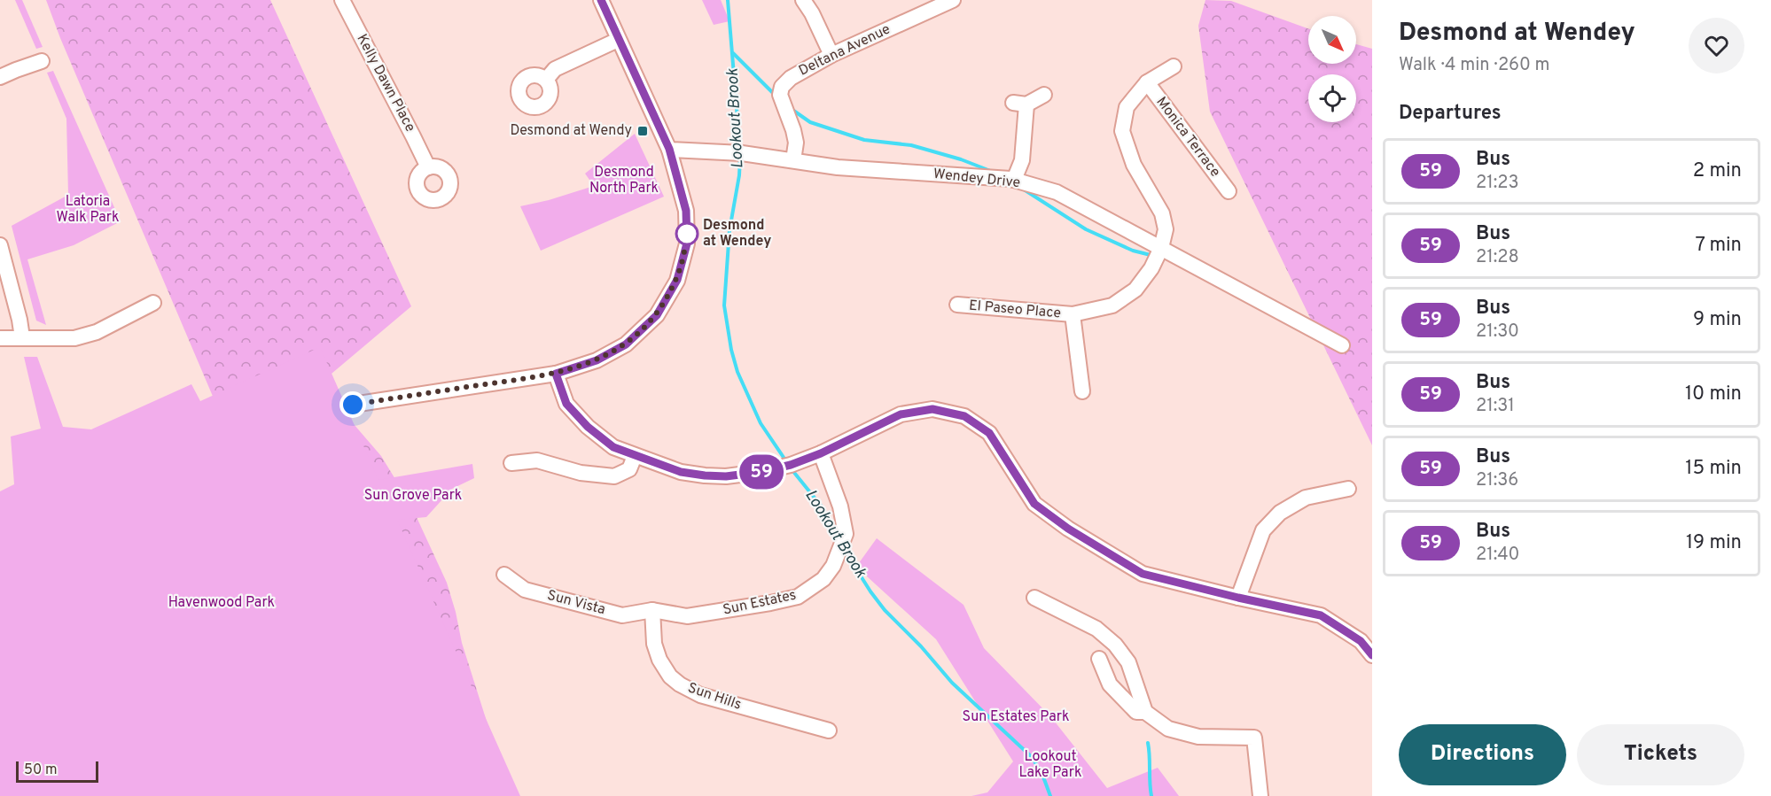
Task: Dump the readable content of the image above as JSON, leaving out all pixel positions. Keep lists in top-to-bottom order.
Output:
{
  "streets": {
    "street": [
      "Deltana Avenue",
      "Kelly Dawn Place",
      "Monica Terrace",
      "Wendey Drive",
      "El Paseo Place",
      "Sun Vista",
      "Sun Estates",
      "Sun Hills"
    ]
  },
  "crossings": [
    ["Deltana Avenue", "Wendey Drive"],
    ["Monica Terrace", "Wendey Drive"],
    ["Monica Terrace", "El Paseo Place"],
    ["Wendey Drive", "El Paseo Place"],
    ["Sun Vista", "Sun Estates"],
    ["Sun Vista", "Sun Hills"],
    ["Sun Estates", "Sun Hills"]
  ],
  "water": ["Lookout Brook"],
  "parks": [
    "Desmond North Park",
    "Latoria Walk Park",
    "Sun Grove Park",
    "Havenwood Park",
    "Sun Estates Park",
    "Lookout Lake Park"
  ],
  "places": {
    "transit": ["Desmond at Wendy"],
    "other": ["Desmond at Wendey"]
  },
  "lines": ["bus line 59"],
  "scale_bar": "50 m",
  "north": "bottom right",
  "page": {
    "on_map": "59",
    "heading": [
      ["Desmond at Wendey", "Walk · 4 min · 260 m"],
      "Departures"
    ],
    "list": [
      {
        "mark": "59",
        "name": "Bus",
        "note": "21:23",
        "value": "2 min"
      },
      {
        "mark": "59",
        "name": "Bus",
        "note": "21:28",
        "value": "7 min"
      },
      {
        "mark": "59",
        "name": "Bus",
        "note": "21:30",
        "value": "9 min"
      },
      {
        "mark": "59",
        "name": "Bus",
        "note": "21:31",
        "value": "10 min"
      },
      {
        "mark": "59",
        "name": "Bus",
        "note": "21:36",
        "value": "15 min"
      },
      {
        "mark": "59",
        "name": "Bus",
        "note": "21:40",
        "value": "19 min"
      }
    ],
    "buttons": ["Directions", "Tickets"],
    "scale": "50 m"
  }
}
